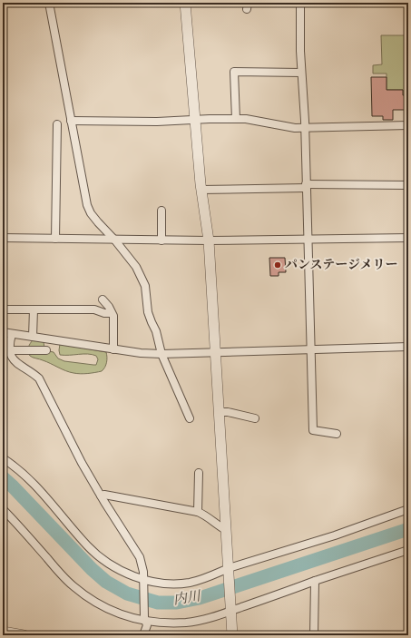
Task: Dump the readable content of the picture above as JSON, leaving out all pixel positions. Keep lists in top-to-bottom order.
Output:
{
  "water": ["内川"],
  "places": ["パンステージメリー"]
}
